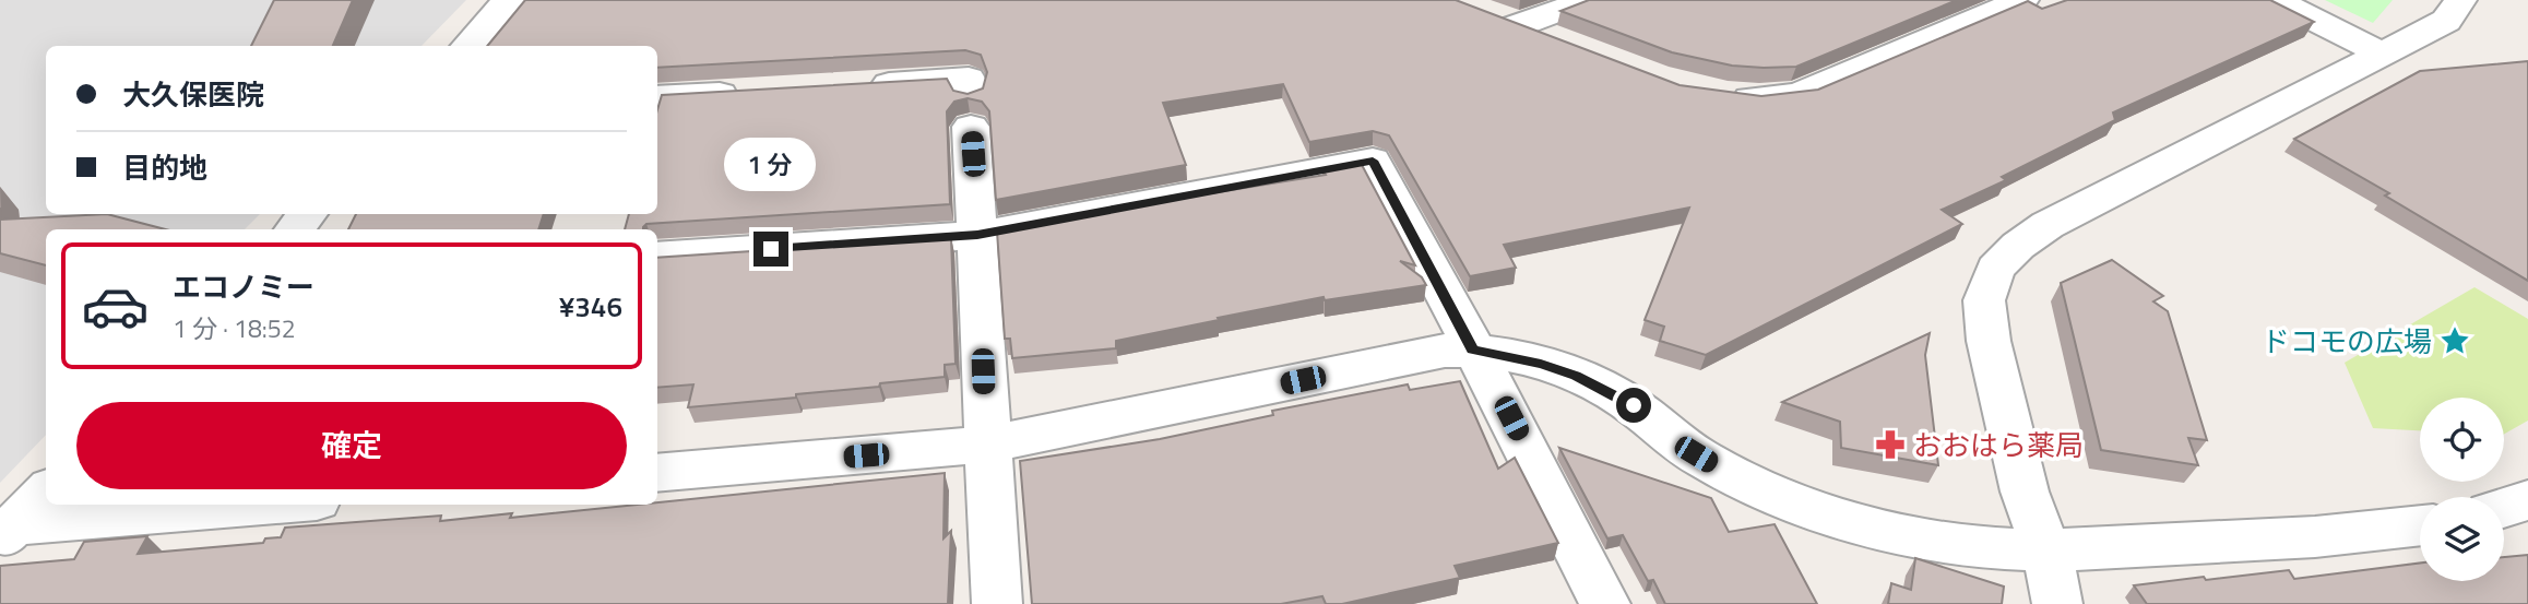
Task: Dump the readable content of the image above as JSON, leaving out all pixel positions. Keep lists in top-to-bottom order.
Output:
{
  "places": {
    "place": ["ドコモの広場"],
    "pharmacy": ["おおはら薬局"]
  },
  "page": {
    "banner": ["大久保医院", "目的地"],
    "bubble": "1 分",
    "list": [
      {
        "name": "エコノミー",
        "note": "1 分 · 18:52",
        "value": "¥346"
      }
    ],
    "buttons": "確定"
  }
}
